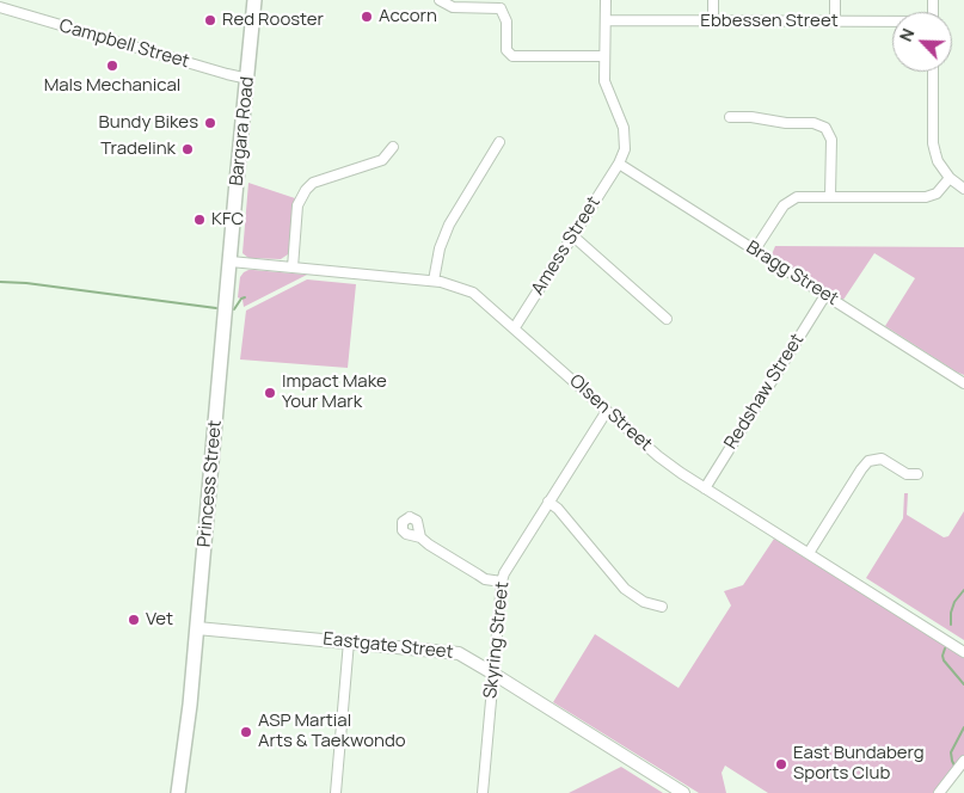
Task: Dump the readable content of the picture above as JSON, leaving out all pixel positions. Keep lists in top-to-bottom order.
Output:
{
  "streets": {
    "main road": ["Bargara Road", "Princess Street"],
    "street": [
      "Ebbessen Street",
      "Campbell Street",
      "Amess Street",
      "Bragg Street",
      "Redshaw Street",
      "Olsen Street",
      "Skyring Street",
      "Eastgate Street"
    ]
  },
  "crossings": [
    ["Ebbessen Street", "Amess Street"],
    ["Campbell Street", "Bargara Road"],
    ["Bargara Road", "Olsen Street"],
    ["Bargara Road", "Princess Street"],
    ["Amess Street", "Bragg Street"],
    ["Amess Street", "Olsen Street"],
    ["Bragg Street", "Redshaw Street"],
    ["Redshaw Street", "Olsen Street"],
    ["Olsen Street", "Princess Street"],
    ["Olsen Street", "Skyring Street"],
    ["Princess Street", "Eastgate Street"],
    ["Skyring Street", "Eastgate Street"]
  ],
  "places": [
    "Accorn",
    "Red Rooster",
    "Mals Mechanical",
    "Bundy Bikes",
    "Tradelink",
    "KFC",
    "Impact Make Your Mark",
    "Vet",
    "ASP Martial Arts & Taekwondo",
    "East Bundaberg Sports Club"
  ],
  "north": "top left"
}
